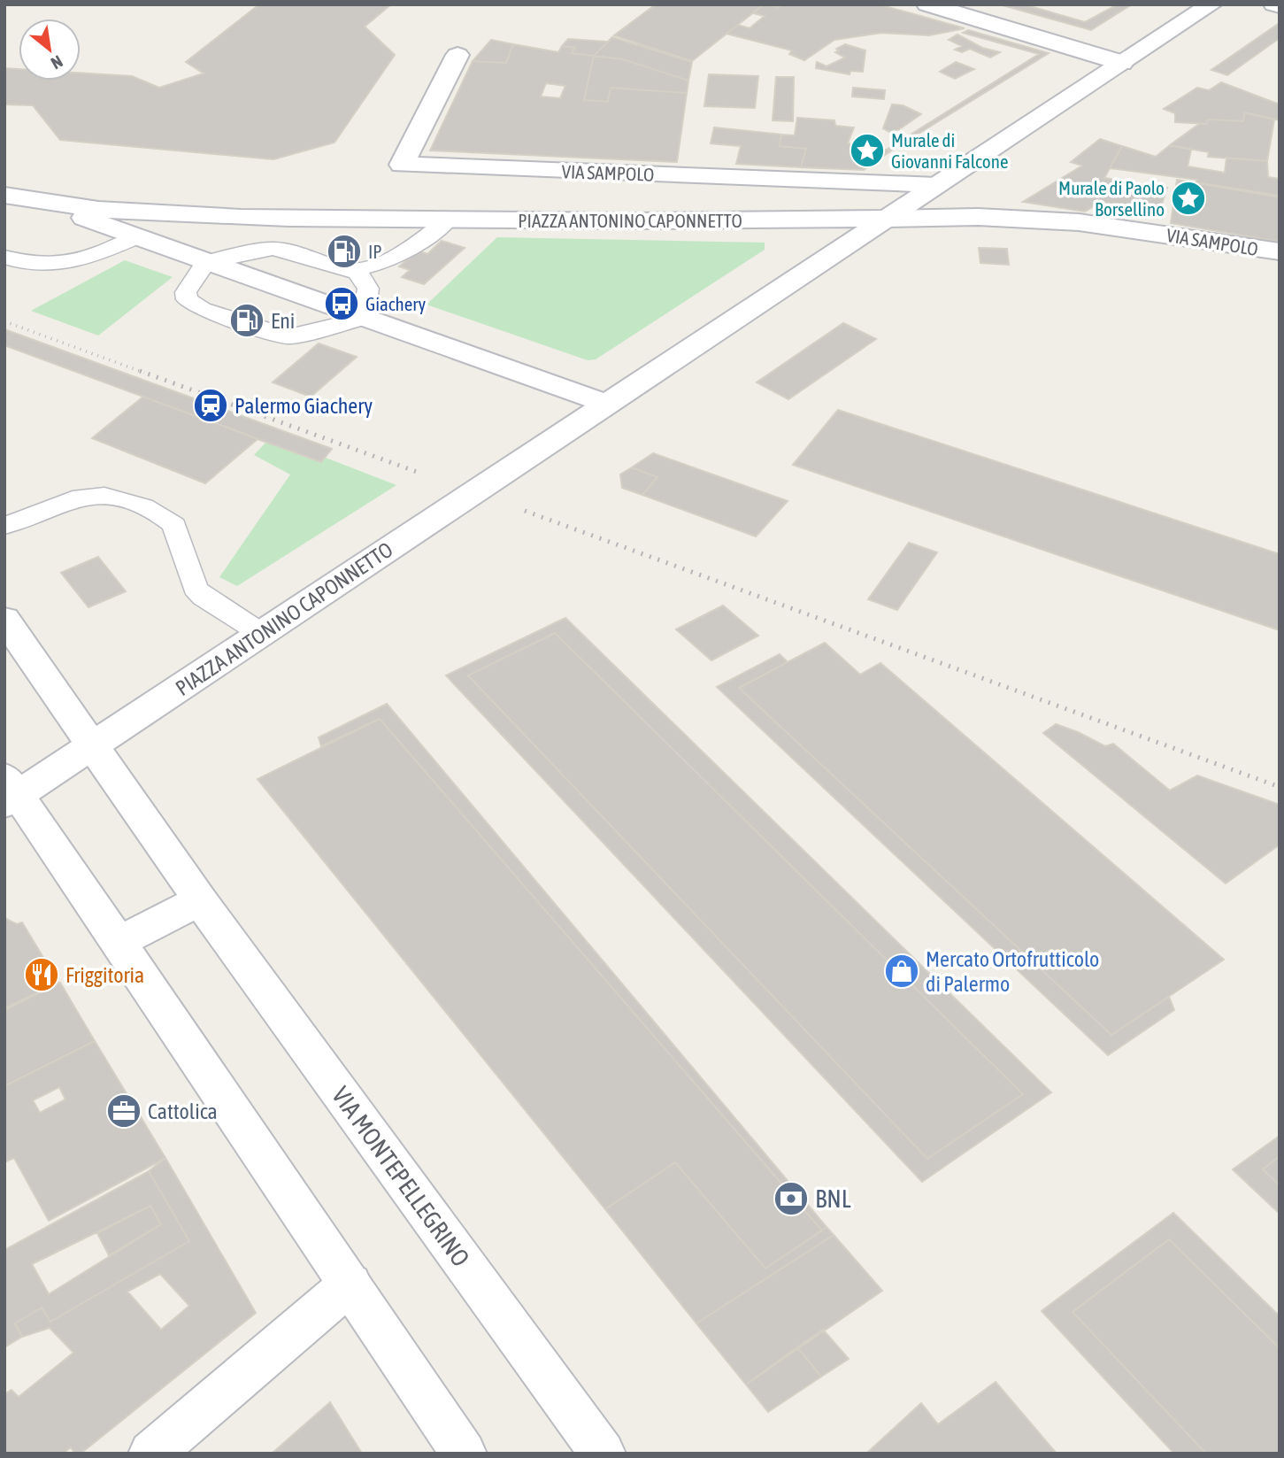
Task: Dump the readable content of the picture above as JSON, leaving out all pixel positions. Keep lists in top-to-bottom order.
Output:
{
  "streets": {
    "street": ["VIA SAMPOLO", "PIAZZA ANTONINO CAPONNETTO", "VIA MONTEPELLEGRINO"]
  },
  "crossings": [
    ["VIA SAMPOLO", "PIAZZA ANTONINO CAPONNETTO"],
    ["PIAZZA ANTONINO CAPONNETTO", "VIA MONTEPELLEGRINO"]
  ],
  "places": {
    "place": ["Murale di Giovanni Falcone", "Murale di Paolo Borsellino"],
    "fuel station": ["IP", "Eni"],
    "bus stop": ["Giachery"],
    "station": ["Palermo Giachery"],
    "shop": ["Mercato Ortofrutticolo di Palermo"],
    "restaurant": ["Friggitoria"],
    "office": ["Cattolica"],
    "bank": ["BNL"]
  },
  "north": "bottom right"
}
